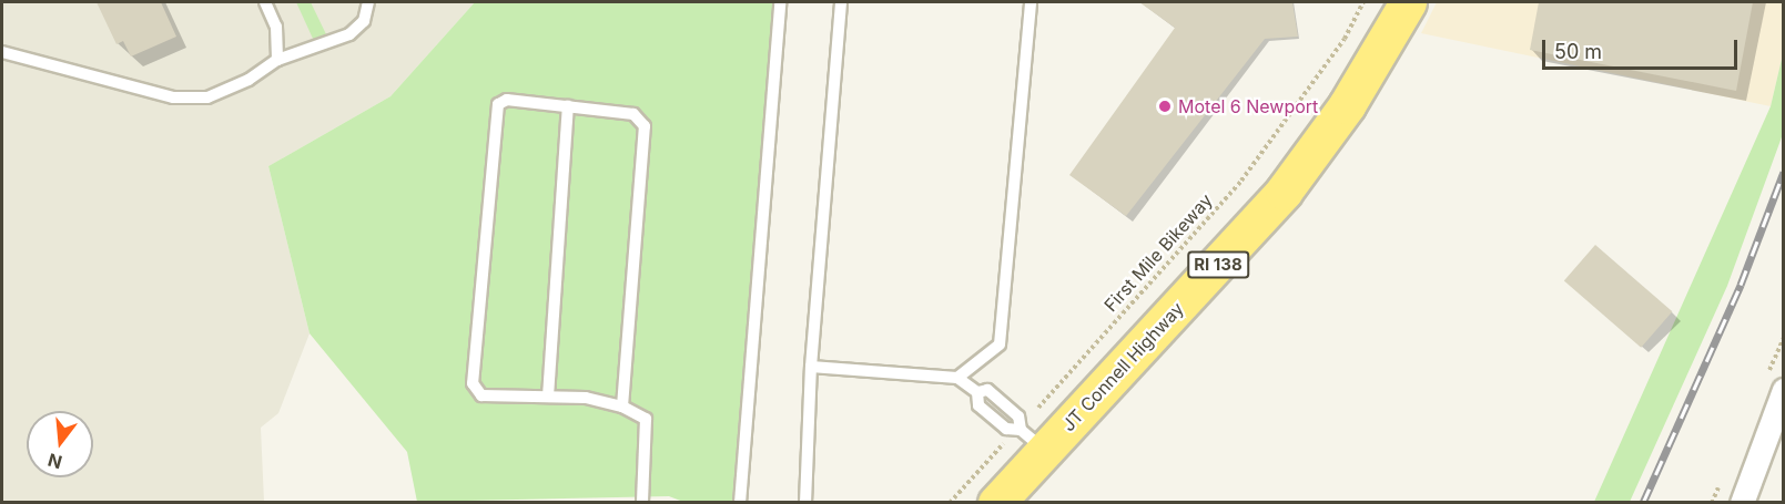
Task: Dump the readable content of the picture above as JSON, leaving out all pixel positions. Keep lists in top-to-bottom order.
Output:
{
  "streets": {
    "highway": ["RI 138", "JT Connell Highway"],
    "path": ["First Mile Bikeway"]
  },
  "crossings": [
    ["First Mile Bikeway", "JT Connell Highway"]
  ],
  "places": ["Motel 6 Newport"],
  "scale_bar": "50 m",
  "north": "bottom"
}
